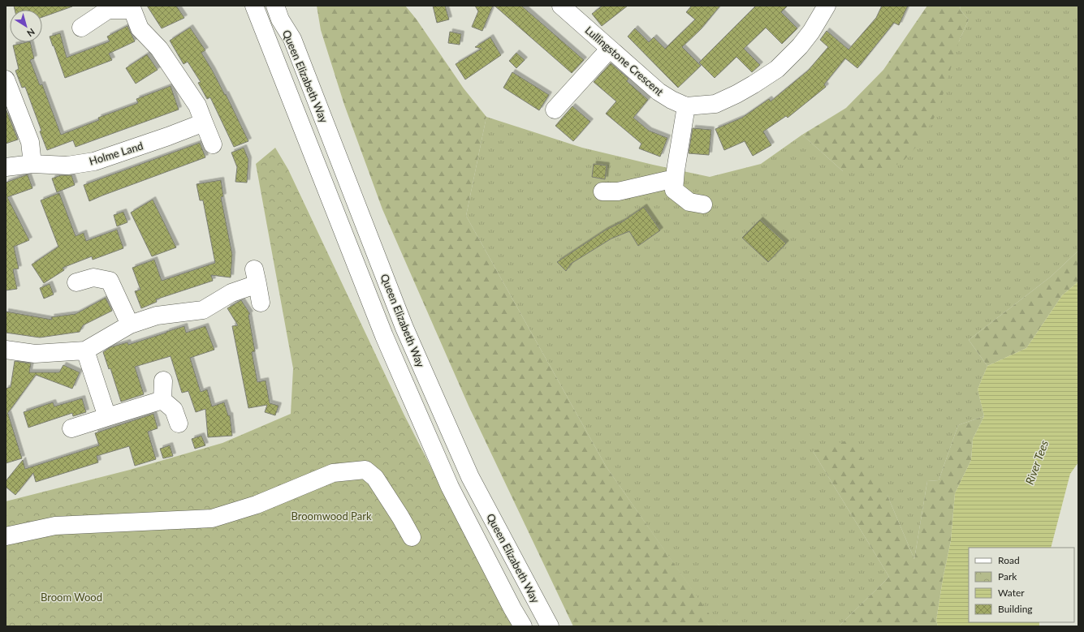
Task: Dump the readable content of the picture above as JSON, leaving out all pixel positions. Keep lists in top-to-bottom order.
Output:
{
  "streets": {
    "street": ["Lullingstone Crescent", "Queen Elizabeth Way", "Holme Land"]
  },
  "water": ["River Tees"],
  "parks": ["Broomwood Park", "Broom Wood"],
  "legend": [
    "Road",
    "Park",
    "Water",
    "Building"
  ],
  "north": "bottom right"
}
